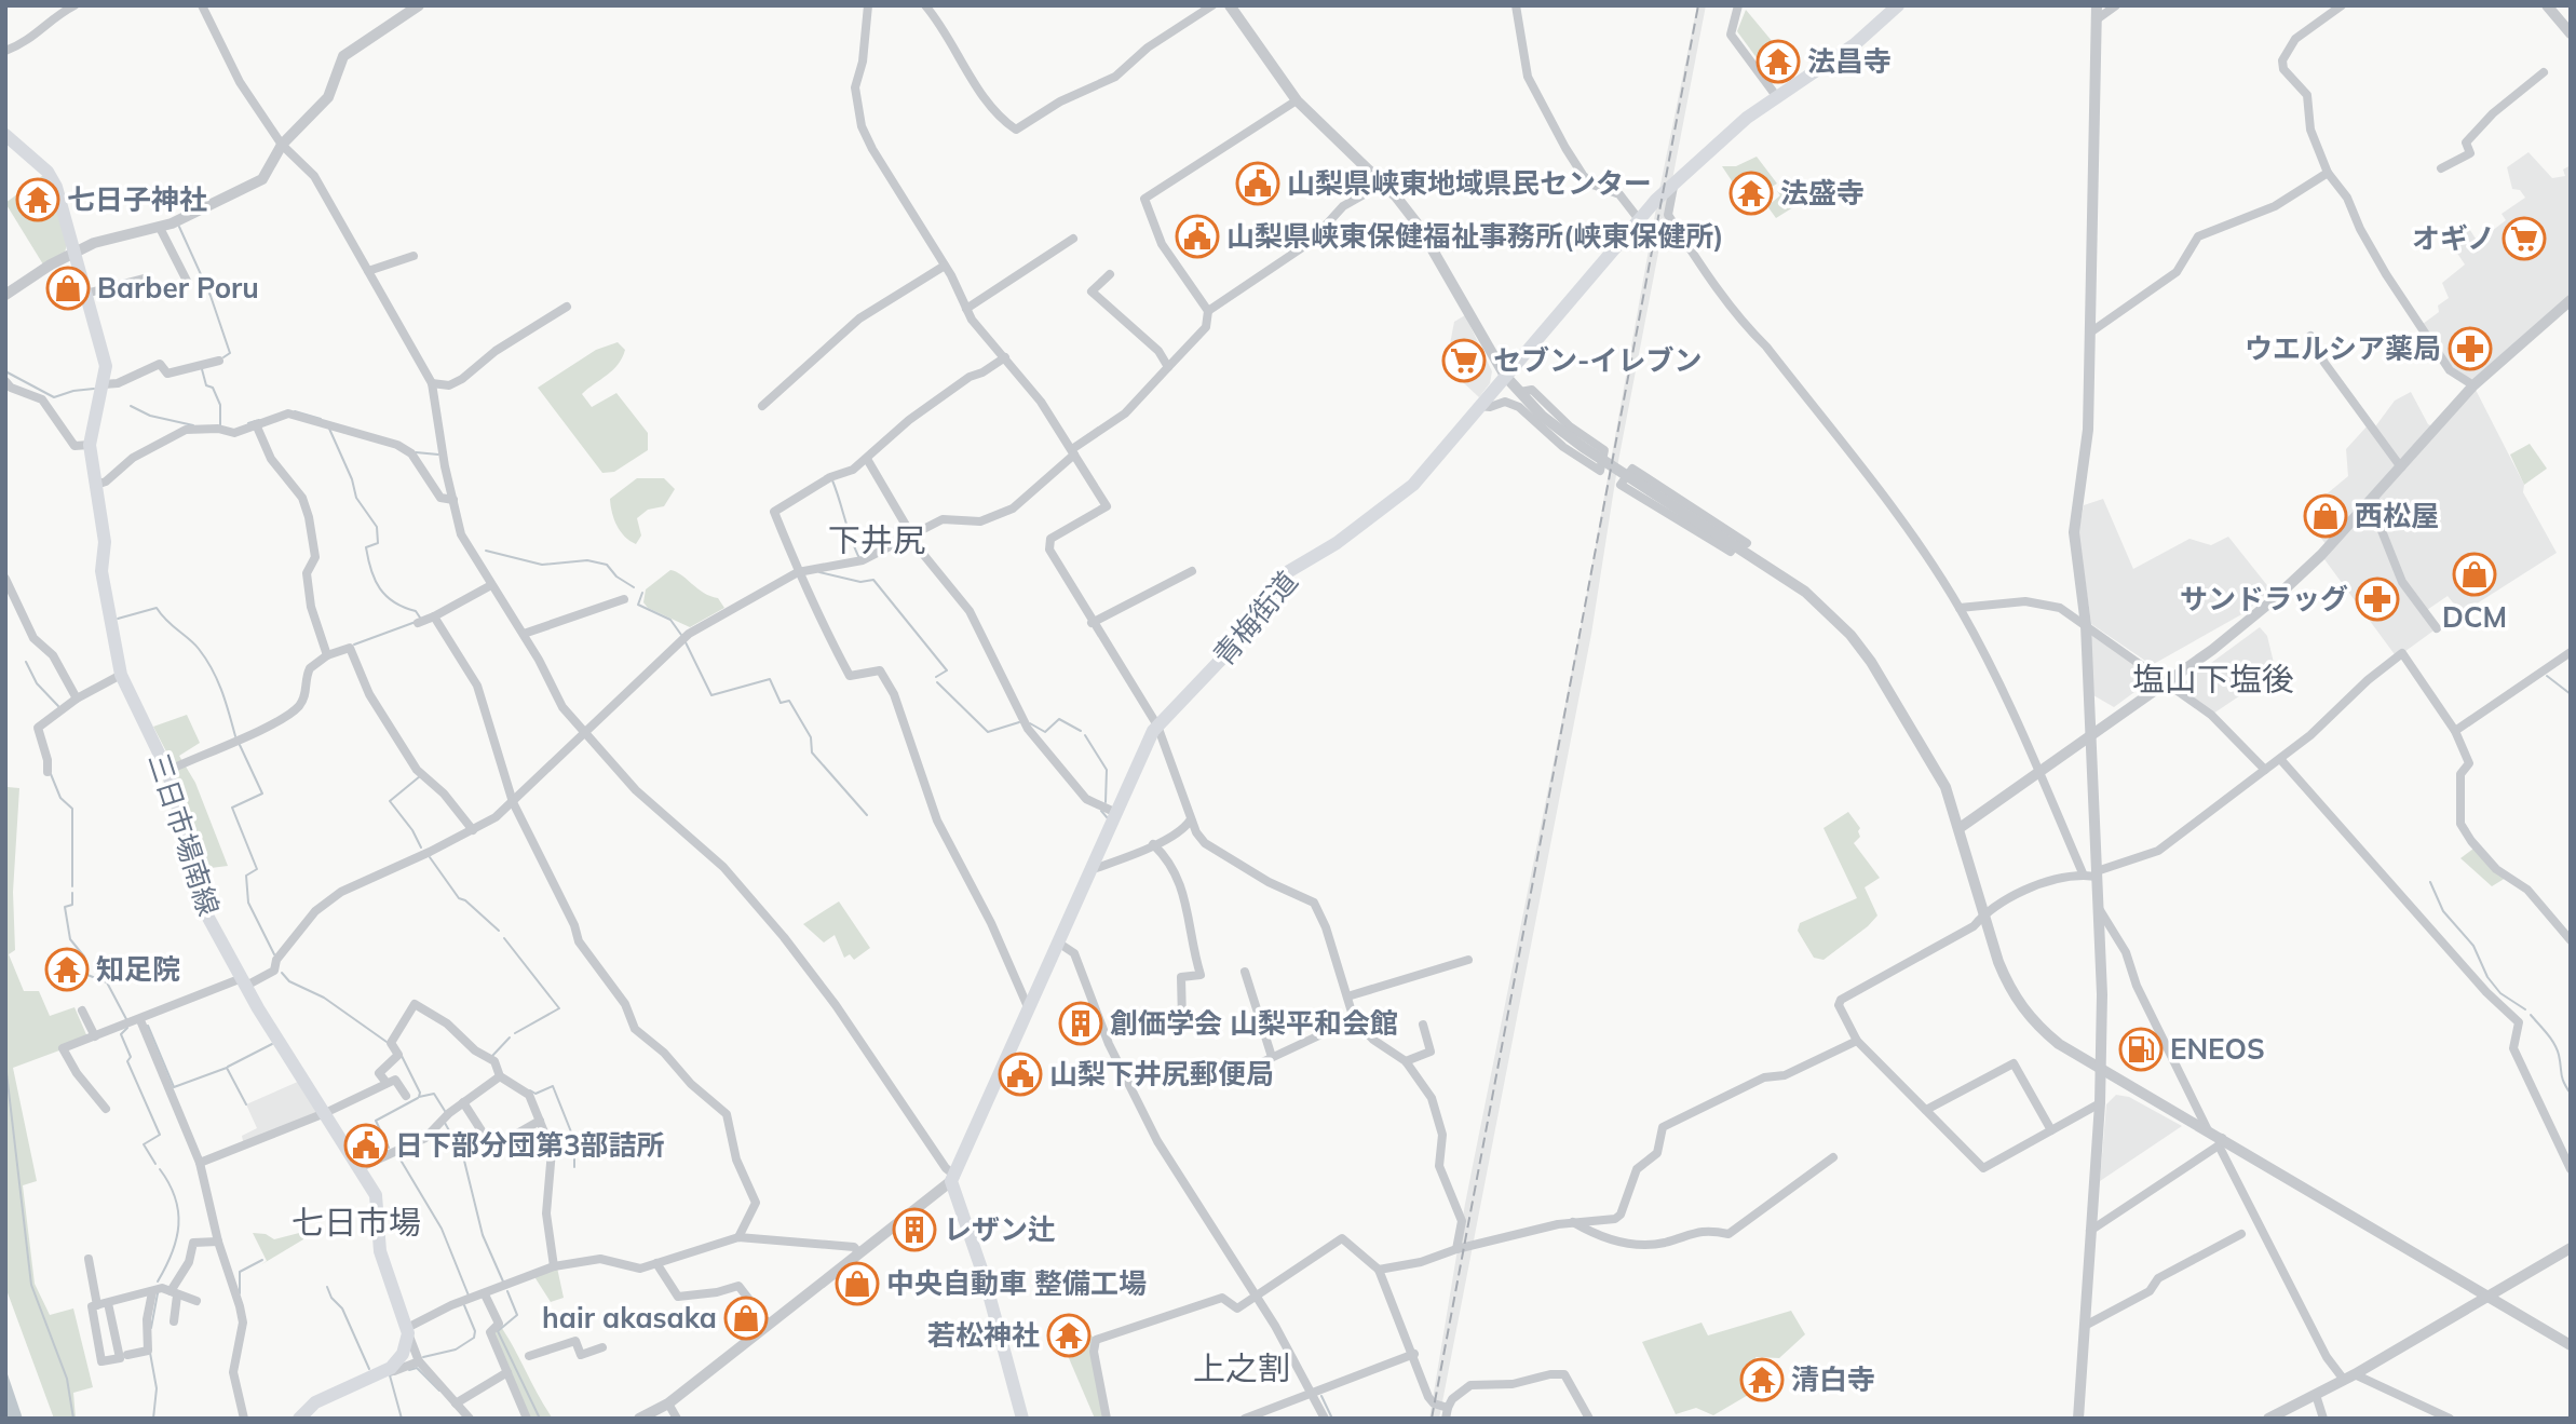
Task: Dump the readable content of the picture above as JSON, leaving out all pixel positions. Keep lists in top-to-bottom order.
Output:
{
  "streets": {
    "main road": ["青梅街道", "三日市場南線"]
  },
  "districts": [
    "下井尻",
    "塩山下塩後",
    "七日市場",
    "上之割"
  ],
  "places": {
    "temple": [
      "法昌寺",
      "法盛寺",
      "七日子神社",
      "知足院",
      "若松神社",
      "清白寺"
    ],
    "public building": [
      "山梨県峡東地域県民センター",
      "山梨県峡東保健福祉事務所(峡東保健所)",
      "山梨下井尻郵便局",
      "日下部分団第3部詰所"
    ],
    "supermarket": ["オギノ", "セブン-イレブン"],
    "shop": [
      "Barber Poru",
      "西松屋",
      "DCM",
      "中央自動車 整備工場",
      "hair akasaka"
    ],
    "pharmacy": ["ウエルシア薬局", "サンドラッグ"],
    "building": ["創価学会 山梨平和会館", "レザン辻"],
    "fuel station": ["ENEOS"]
  }
}
